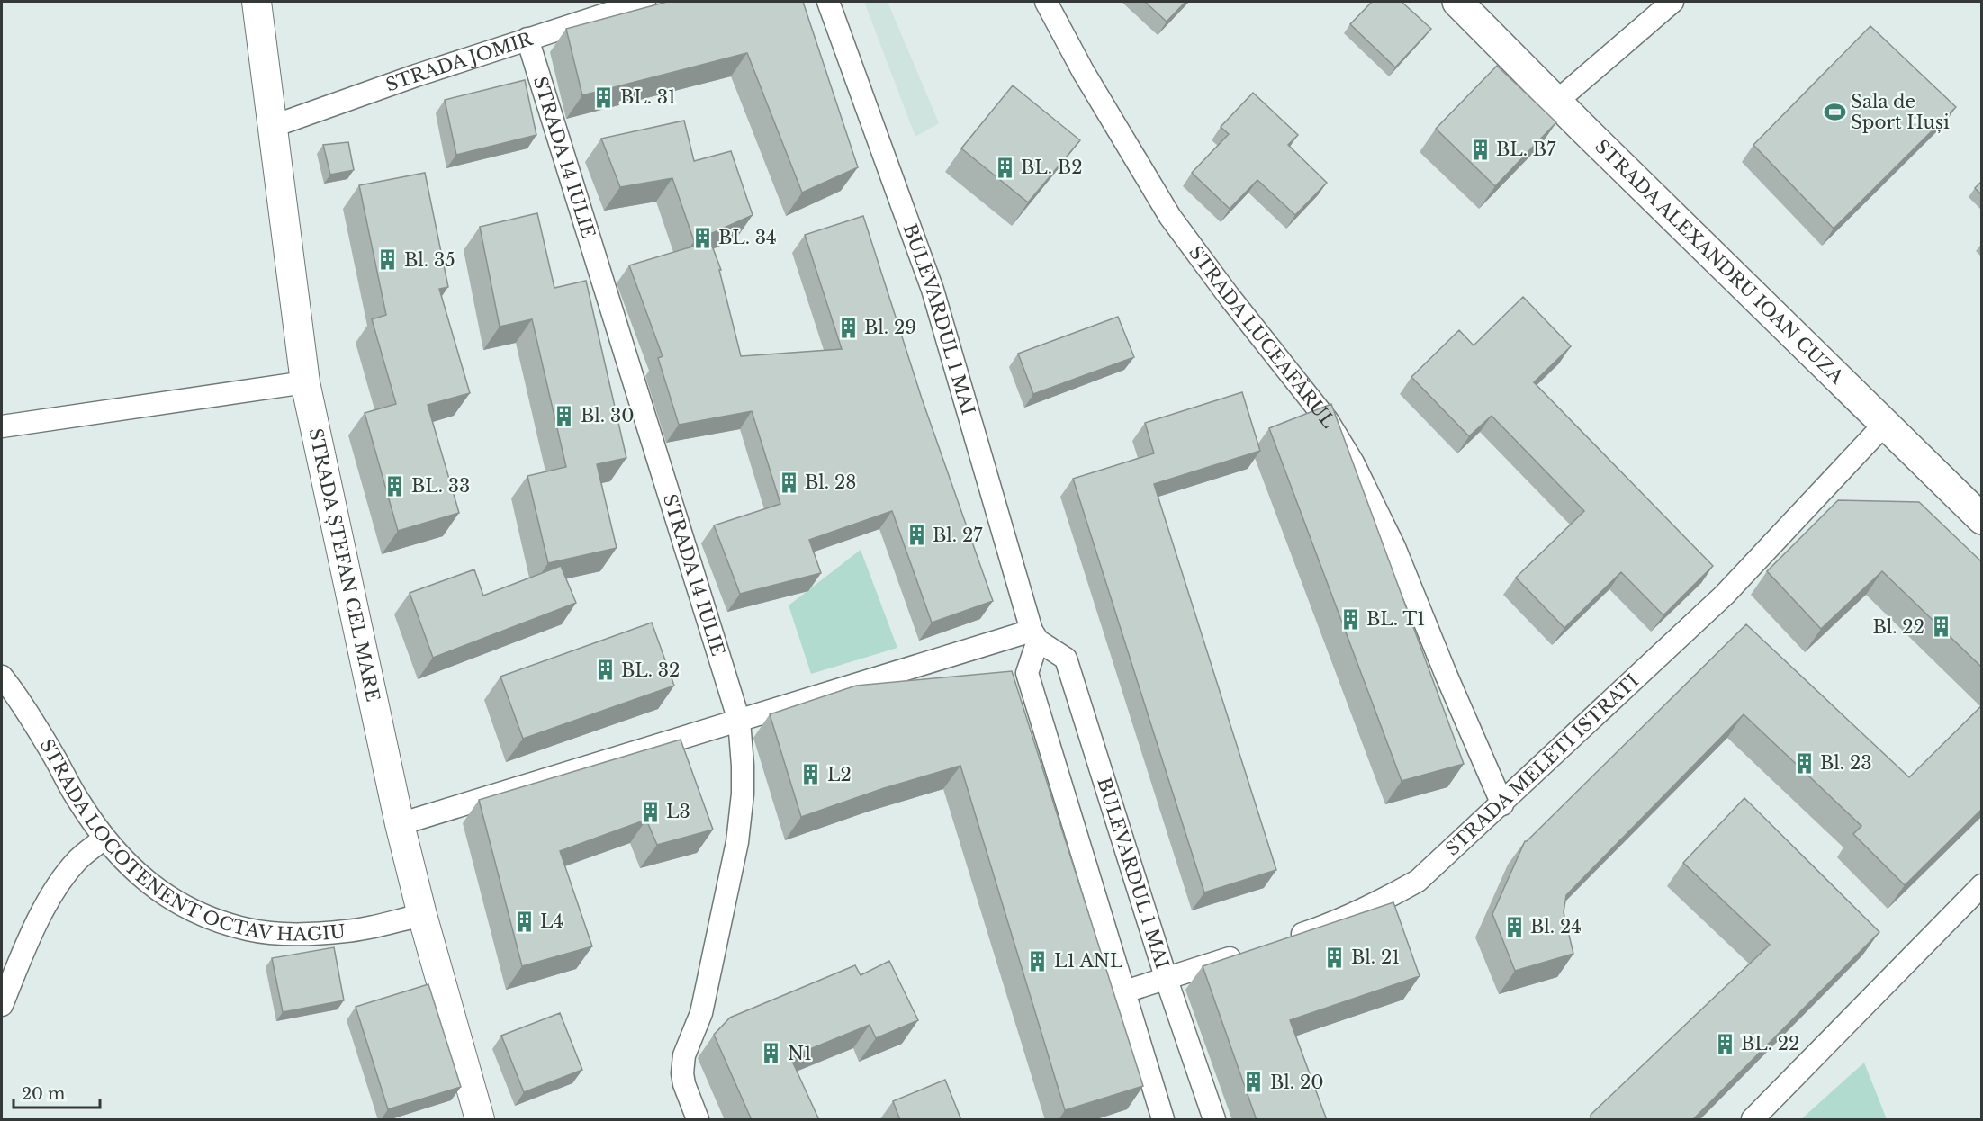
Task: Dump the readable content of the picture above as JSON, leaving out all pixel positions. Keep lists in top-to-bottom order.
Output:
{
  "streets": {
    "highway": ["STRADA ALEXANDRU IOAN CUZA"],
    "street": [
      "STRADA JOMIR",
      "STRADA 14 IULIE",
      "BULEVARDUL 1 MAI",
      "STRADA LUCEAFĂRUL",
      "STRADA ȘTEFAN CEL MARE",
      "STRADA MELETI ISTRATI",
      "STRADA LOCOTENENT OCTAV HAGIU"
    ]
  },
  "crossings": [
    ["STRADA JOMIR", "STRADA 14 IULIE"],
    ["STRADA JOMIR", "STRADA ȘTEFAN CEL MARE"],
    ["STRADA ALEXANDRU IOAN CUZA", "STRADA MELETI ISTRATI"],
    ["STRADA LUCEAFĂRUL", "STRADA MELETI ISTRATI"],
    ["STRADA ȘTEFAN CEL MARE", "STRADA LOCOTENENT OCTAV HAGIU"]
  ],
  "places": {
    "building": [
      "BL. 31",
      "BL. B7",
      "BL. B2",
      "BL. 34",
      "Bl. 35",
      "Bl. 29",
      "Bl. 30",
      "Bl. 28",
      "BL. 33",
      "Bl. 27",
      "BL. T1",
      "Bl. 22",
      "BL. 32",
      "Bl. 23",
      "L2",
      "L3",
      "L4",
      "Bl. 24",
      "Bl. 21",
      "L1 ANL",
      "BL. 22",
      "N1",
      "Bl. 20"
    ],
    "sports": ["Sala de Sport Huși"]
  },
  "scale_bar": "20 m"
}
